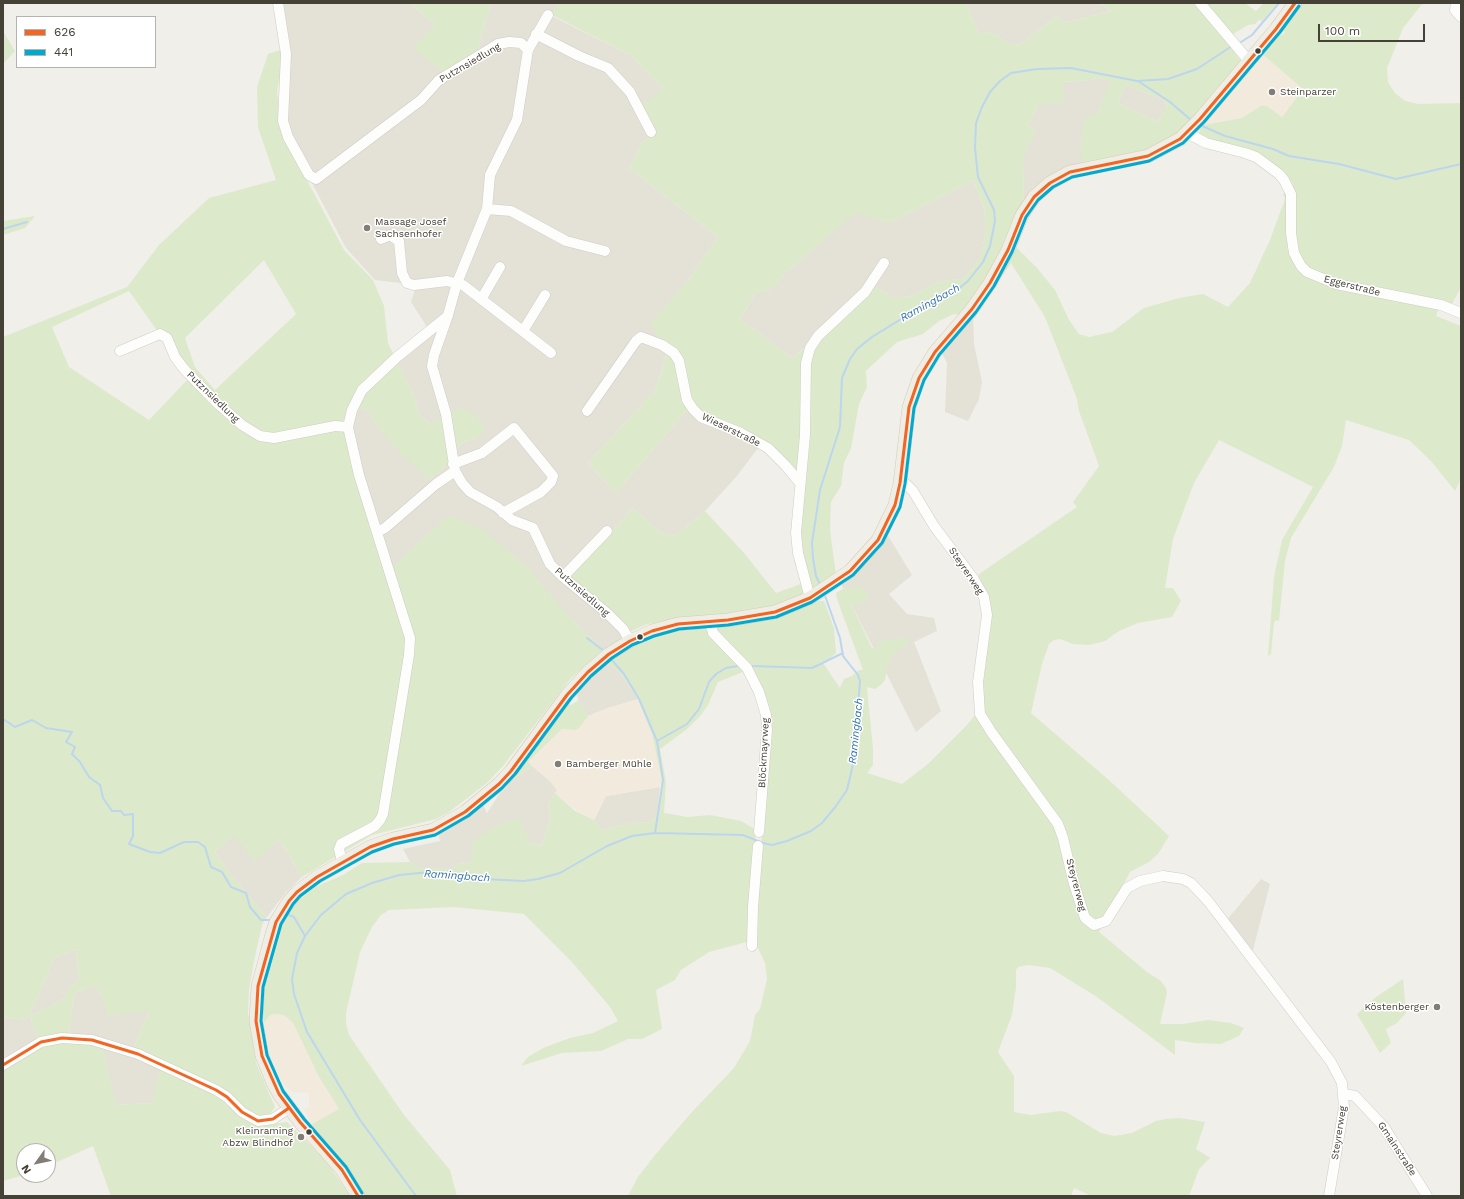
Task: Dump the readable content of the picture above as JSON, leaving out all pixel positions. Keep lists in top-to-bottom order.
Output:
{
  "streets": {
    "street": [
      "Putznsiedlung",
      "Eggerstraße",
      "Wieserstraße",
      "Steyrerweg",
      "Blöckmayrweg",
      "Gmainstraße"
    ]
  },
  "crossings": [
    ["Steyrerweg", "Gmainstraße"]
  ],
  "water": ["Ramingbach"],
  "places": [
    "Steinparzer",
    "Massage Josef Sachsenhofer",
    "Bamberger Mühle",
    "Köstenberger",
    "Kleinraming Abzw Blindhof"
  ],
  "lines": ["transit line 626", "transit line 441"],
  "legend": ["626", "441"],
  "scale_bar": "100 m",
  "north": "bottom left"
}
